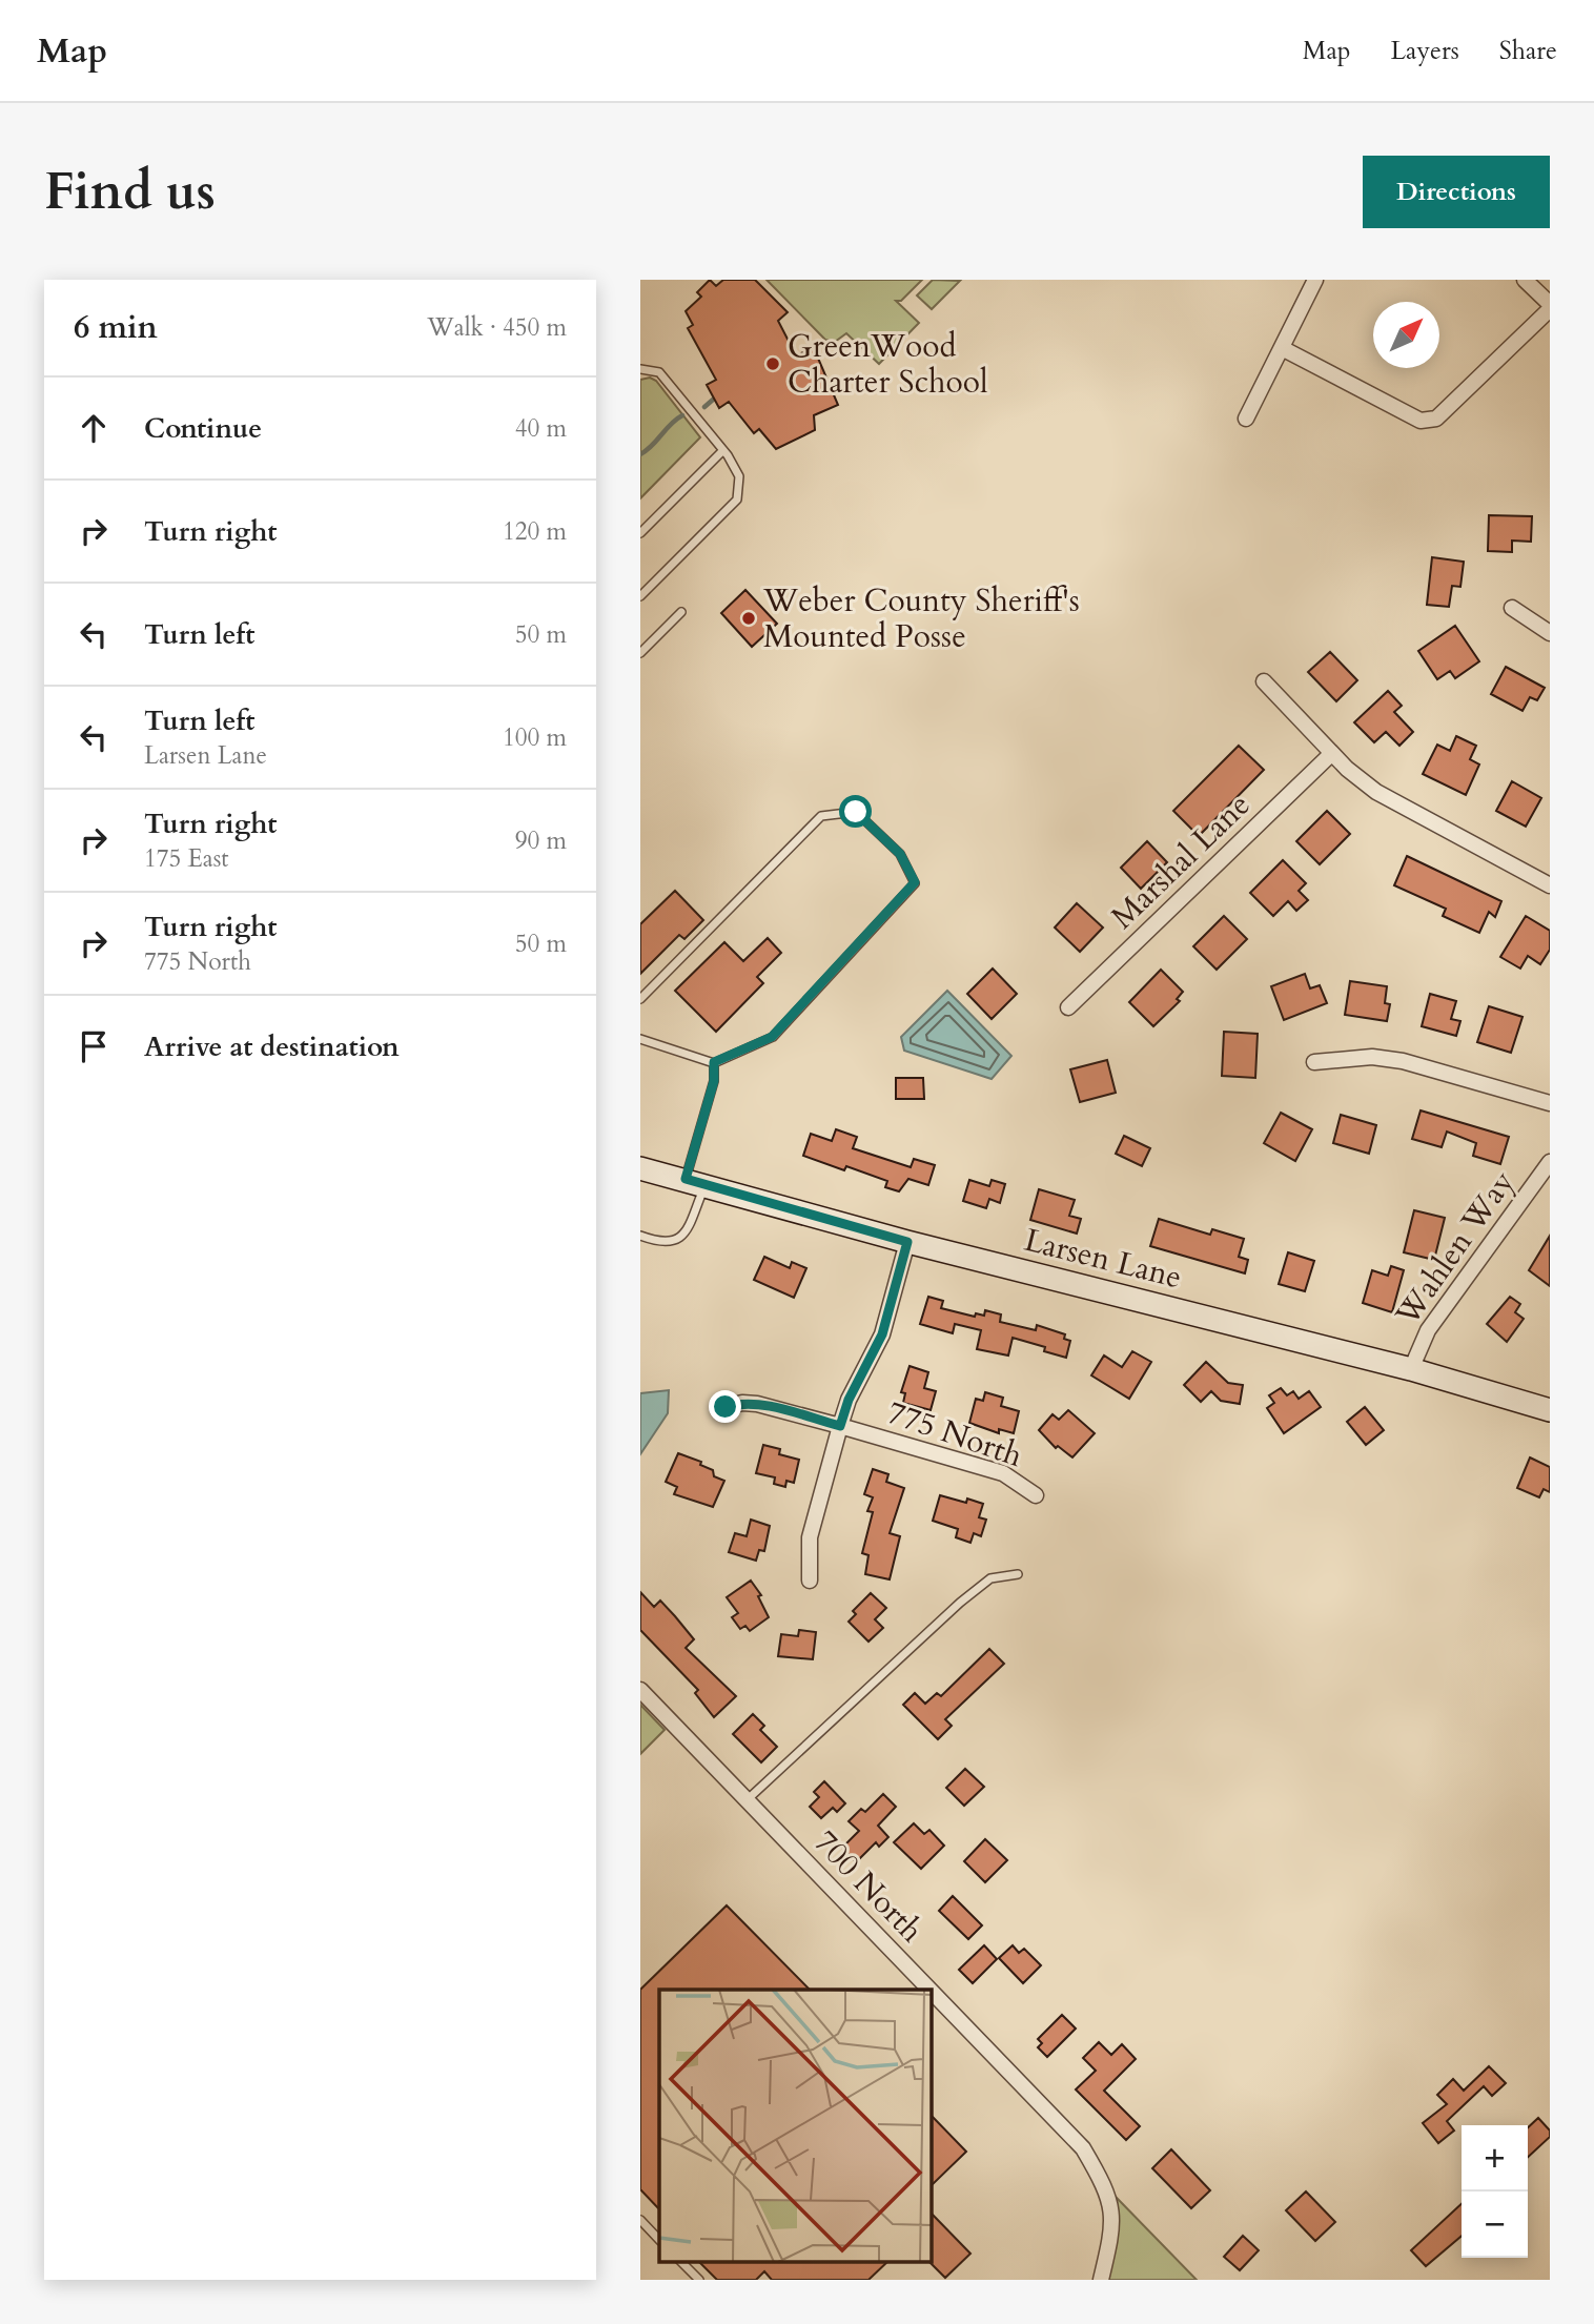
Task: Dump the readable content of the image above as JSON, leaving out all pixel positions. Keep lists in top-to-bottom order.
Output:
{
  "streets": {
    "main road": ["Larsen Lane"],
    "street": [
      "Marshal Lane",
      "Wahlen Way",
      "775 North",
      "700 North"
    ]
  },
  "crossings": [
    ["Wahlen Way", "Larsen Lane"]
  ],
  "places": ["GreenWood Charter School", "Weber County Sheriff's Mounted Posse"],
  "north": "top right",
  "page": {
    "header": "Map",
    "nav": ["Map", "Layers", "Share"],
    "buttons": "Directions",
    "title": "Find us",
    "heading": ["6 min", "Walk · 450 m"],
    "list": [
      ["Continue", "40 m"],
      ["Turn right", "120 m"],
      ["Turn left", "50 m"],
      ["Turn left", "Larsen Lane", "100 m"],
      ["Turn right", "175 East", "90 m"],
      ["Turn right", "775 North", "50 m"],
      "Arrive at destination"
    ],
    "map_buttons": ["+", "−"]
  }
}
